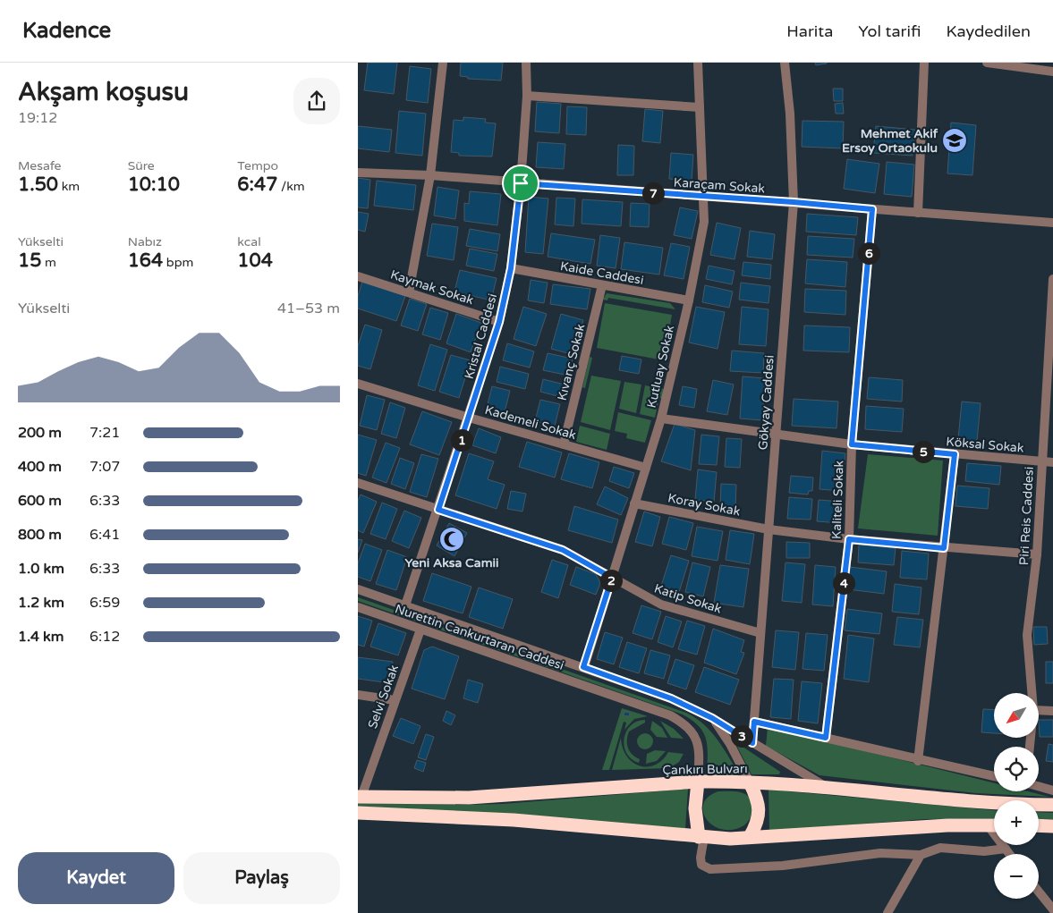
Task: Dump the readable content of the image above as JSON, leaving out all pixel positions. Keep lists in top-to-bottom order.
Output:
{
  "streets": {
    "highway": ["Çankırı Bulvarı"],
    "street": [
      "Karaçam Sokak",
      "Kaide Caddesi",
      "Kaymak Sokak",
      "Kristal Caddesi",
      "Kıvanç Sokak",
      "Kutluay Sokak",
      "Gökyay Caddesi",
      "Kademeli Sokak",
      "Köksal Sokak",
      "Kaliteli Sokak",
      "Koray Sokak",
      "Piri Reis Caddesi",
      "Katip Sokak",
      "Nurettin Cankurtaran Caddesi",
      "Selvi Sokak"
    ]
  },
  "crossings": [
    ["Karaçam Sokak", "Kristal Caddesi"],
    ["Karaçam Sokak", "Kutluay Sokak"],
    ["Karaçam Sokak", "Gökyay Caddesi"],
    ["Karaçam Sokak", "Kaliteli Sokak"],
    ["Kaide Caddesi", "Kristal Caddesi"],
    ["Kaide Caddesi", "Kıvanç Sokak"],
    ["Kaide Caddesi", "Kutluay Sokak"],
    ["Kaymak Sokak", "Kristal Caddesi"],
    ["Kristal Caddesi", "Kademeli Sokak"],
    ["Kristal Caddesi", "Katip Sokak"],
    ["Kristal Caddesi", "Nurettin Cankurtaran Caddesi"],
    ["Kıvanç Sokak", "Kademeli Sokak"],
    ["Kutluay Sokak", "Kademeli Sokak"],
    ["Kutluay Sokak", "Köksal Sokak"],
    ["Kutluay Sokak", "Koray Sokak"],
    ["Kutluay Sokak", "Katip Sokak"],
    ["Kutluay Sokak", "Nurettin Cankurtaran Caddesi"],
    ["Gökyay Caddesi", "Köksal Sokak"],
    ["Gökyay Caddesi", "Koray Sokak"],
    ["Gökyay Caddesi", "Katip Sokak"],
    ["Gökyay Caddesi", "Nurettin Cankurtaran Caddesi"],
    ["Köksal Sokak", "Kaliteli Sokak"],
    ["Köksal Sokak", "Piri Reis Caddesi"],
    ["Kaliteli Sokak", "Koray Sokak"],
    ["Koray Sokak", "Piri Reis Caddesi"],
    ["Nurettin Cankurtaran Caddesi", "Selvi Sokak"],
    ["Nurettin Cankurtaran Caddesi", "Çankırı Bulvarı"],
    ["Selvi Sokak", "Çankırı Bulvarı"]
  ],
  "places": {
    "school or university": ["Mehmet Akif Ersoy Ortaokulu"],
    "mosque": ["Yeni Aksa Camii"]
  },
  "north": "bottom left",
  "page": {
    "header": "Kadence",
    "nav": ["Harita", "Yol tarifi", "Kaydedilen"],
    "heading": ["Akşam koşusu", "19:12"],
    "stats": [
      ["Mesafe", "1.50 km"],
      ["Süre", "10:10"],
      ["Tempo", "6:47 /km"],
      ["Yükselti", "15 m"],
      ["Nabız", "164 bpm"],
      ["kcal", "104"]
    ],
    "pins": [
      "7",
      "6",
      "1",
      "5",
      "2",
      "4",
      "3"
    ],
    "chart": ["Yükselti", "41–53 m"],
    "list": [
      {
        "name": "200 m",
        "note": "7:21"
      },
      {
        "name": "400 m",
        "note": "7:07"
      },
      {
        "name": "600 m",
        "note": "6:33"
      },
      {
        "name": "800 m",
        "note": "6:41"
      },
      {
        "name": "1.0 km",
        "note": "6:33"
      },
      {
        "name": "1.2 km",
        "note": "6:59"
      },
      {
        "name": "1.4 km",
        "note": "6:12"
      }
    ],
    "map_buttons": ["+", "−"],
    "buttons": ["Kaydet", "Paylaş"]
  }
}
